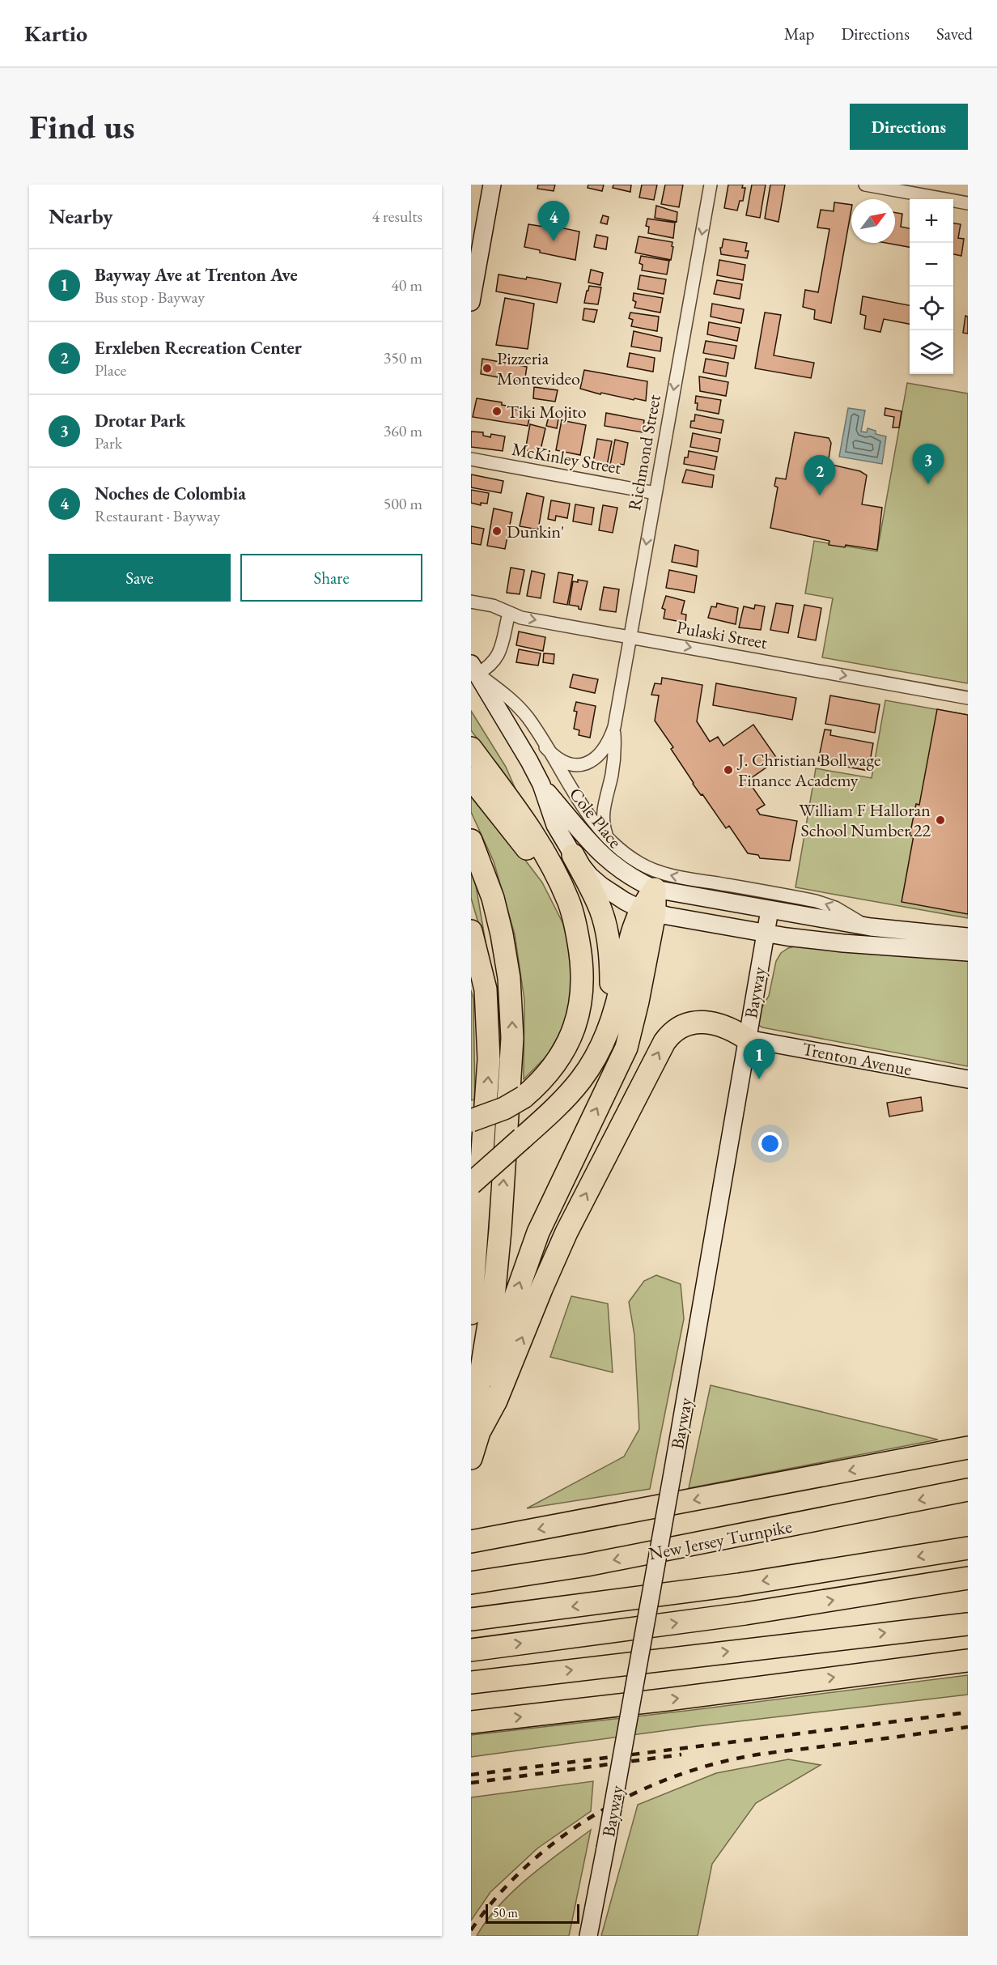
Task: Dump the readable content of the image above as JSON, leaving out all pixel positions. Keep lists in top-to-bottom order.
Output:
{
  "streets": {
    "highway": ["New Jersey Turnpike"],
    "street": [
      "Richmond Street",
      "McKinley Street",
      "Pulaski Street",
      "Cole Place",
      "Bayway",
      "Trenton Avenue"
    ]
  },
  "crossings": [
    ["Richmond Street", "McKinley Street"],
    ["Richmond Street", "Pulaski Street"],
    ["Richmond Street", "Cole Place"],
    ["Cole Place", "Bayway"],
    ["Bayway", "Trenton Avenue"]
  ],
  "one_way": ["Richmond Street", "Pulaski Street"],
  "places": [
    "Pizzeria Montevideo",
    "Tiki Mojito",
    "Dunkin'",
    "J. Christian Bollwage Finance Academy",
    "William F Halloran School Number 22"
  ],
  "scale_bar": "50 m",
  "north": "top right",
  "page": {
    "header": "Kartio",
    "nav": ["Map", "Directions", "Saved"],
    "buttons": [
      "Directions",
      ["Save", "Share"]
    ],
    "title": "Find us",
    "heading": ["Nearby", "4 results"],
    "map_buttons": ["+", "−"],
    "pins": [
      "4",
      "3",
      "2",
      "1"
    ],
    "list": [
      {
        "mark": "1",
        "name": "Bayway Ave at Trenton Ave",
        "note": "Bus stop · Bayway",
        "value": "40 m"
      },
      {
        "mark": "2",
        "name": "Erxleben Recreation Center",
        "note": "Place",
        "value": "350 m"
      },
      {
        "mark": "3",
        "name": "Drotar Park",
        "note": "Park",
        "value": "360 m"
      },
      {
        "mark": "4",
        "name": "Noches de Colombia",
        "note": "Restaurant · Bayway",
        "value": "500 m"
      }
    ],
    "scale": "50 m"
  }
}
